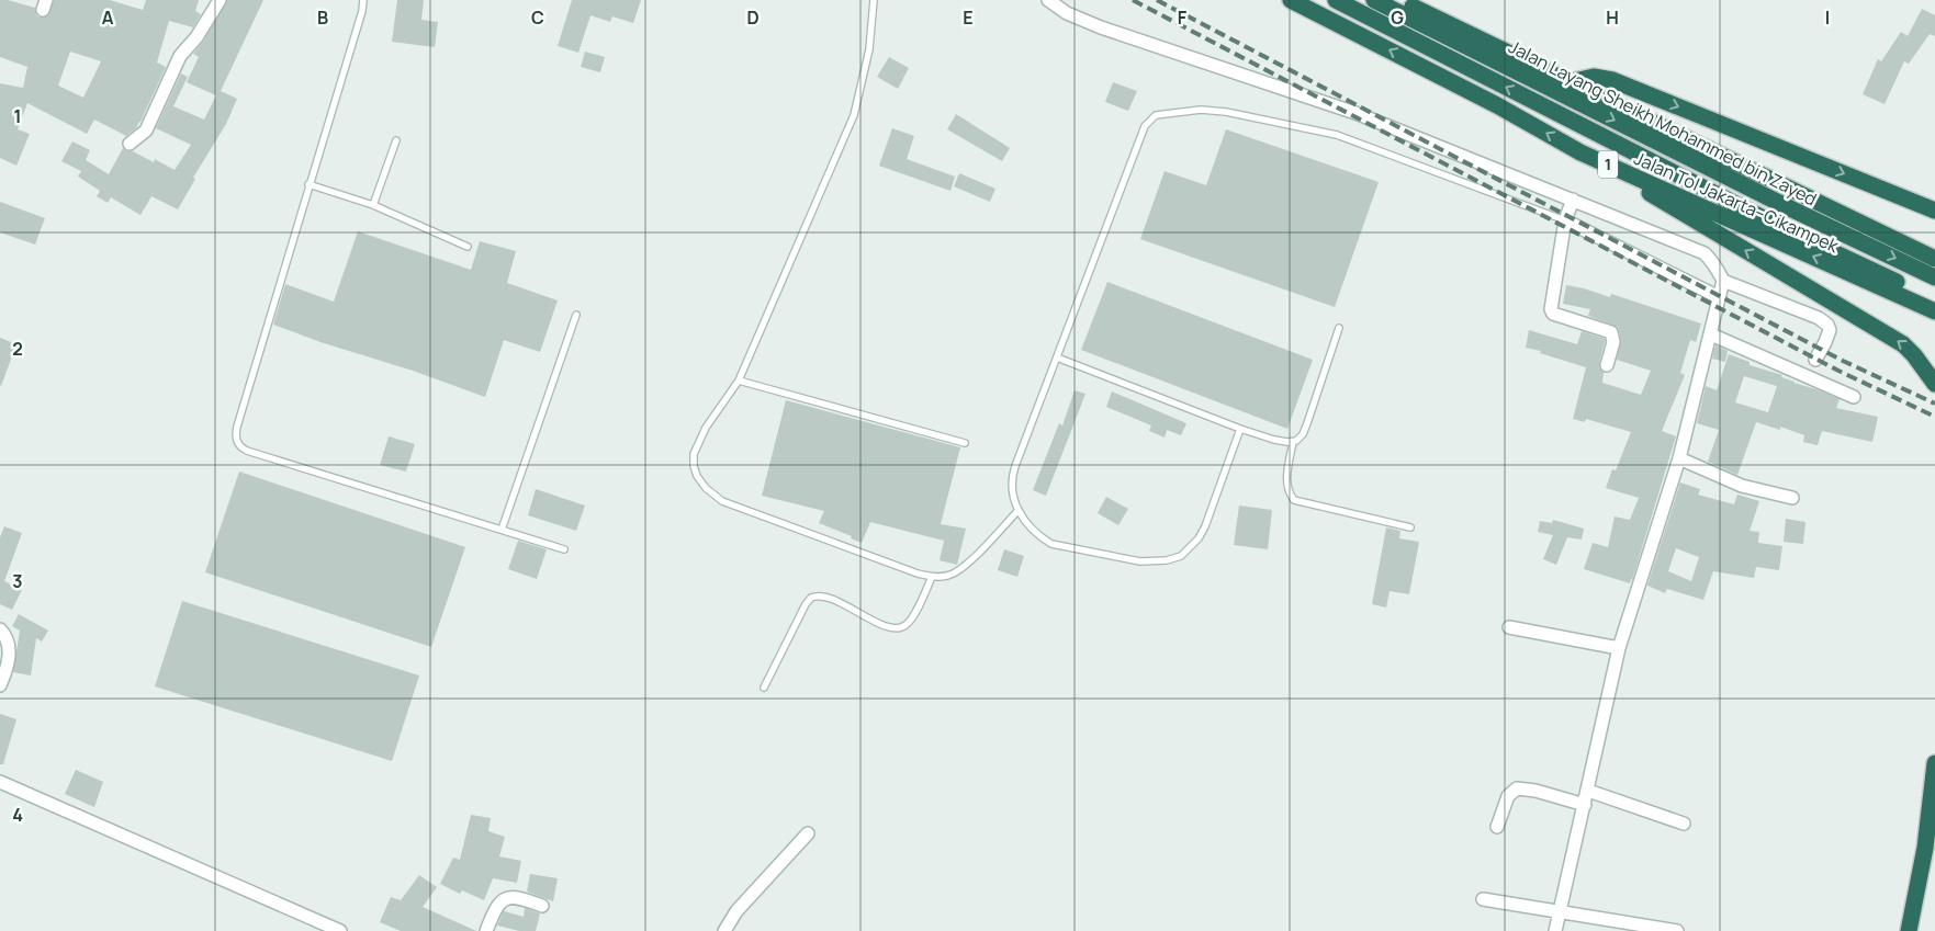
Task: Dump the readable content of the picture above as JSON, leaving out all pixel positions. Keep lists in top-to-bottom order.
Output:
{
  "streets": {
    "highway": ["Jalan Layang Sheikh Mohammed bin Zayed", "1", "Jalan Tol Jakarta–Cikampek"]
  },
  "grid": {
    "columns": [
      "A",
      "B",
      "C",
      "D",
      "E",
      "F",
      "G",
      "H",
      "I"
    ],
    "rows": [
      "1",
      "2",
      "3",
      "4"
    ]
  }
}
